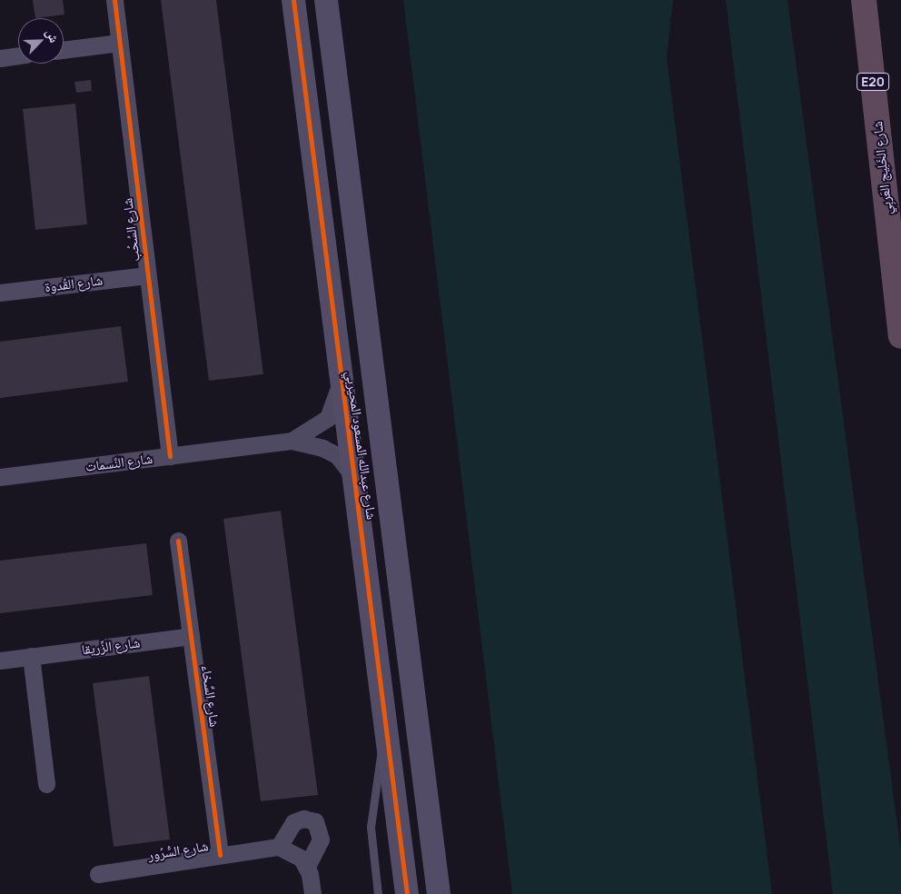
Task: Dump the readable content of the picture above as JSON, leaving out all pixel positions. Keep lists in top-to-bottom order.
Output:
{
  "streets": {
    "highway": ["E20", "شارع الخَلِيج العَربِي"],
    "street": [
      "شارع السُحُب",
      "شارع القُدوة",
      "شارع عبدالله المسعود المحيربي",
      "شارع النَّسمات",
      "شارع الزِّريقا",
      "شارع السَّخاء",
      "شارع السُّرُور"
    ]
  },
  "crossings": [
    ["شارع السُحُب", "شارع القُدوة"],
    ["شارع السُحُب", "شارع النَّسمات"],
    ["شارع عبدالله المسعود المحيربي", "شارع النَّسمات"],
    ["شارع الزِّريقا", "شارع السَّخاء"],
    ["شارع السَّخاء", "شارع السُّرُور"]
  ],
  "north": "top right"
}
